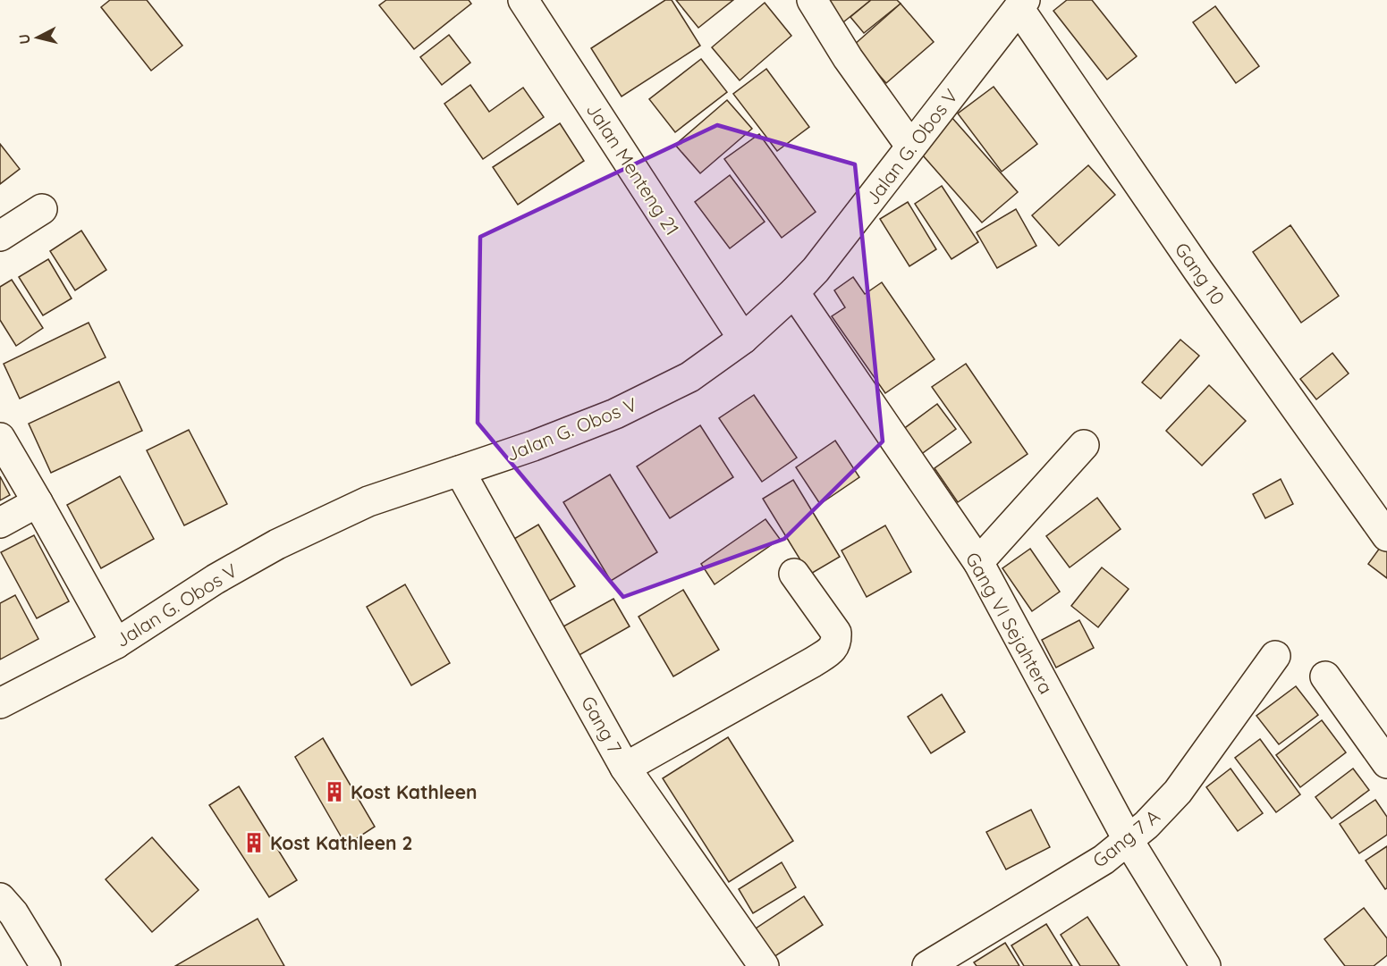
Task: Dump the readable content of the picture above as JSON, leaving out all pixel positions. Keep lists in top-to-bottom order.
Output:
{
  "streets": {
    "street": [
      "Jalan G. Obos V",
      "Jalan Menteng 21",
      "Gang 10",
      "Gang VI Sejahtera",
      "Gang 7",
      "Gang 7 A"
    ]
  },
  "crossings": [
    ["Jalan G. Obos V", "Jalan Menteng 21"],
    ["Jalan G. Obos V", "Gang 10"],
    ["Jalan G. Obos V", "Gang VI Sejahtera"],
    ["Jalan G. Obos V", "Gang 7"],
    ["Gang VI Sejahtera", "Gang 7 A"]
  ],
  "places": {
    "building": ["Kost Kathleen", "Kost Kathleen 2"]
  },
  "north": "left"
}
